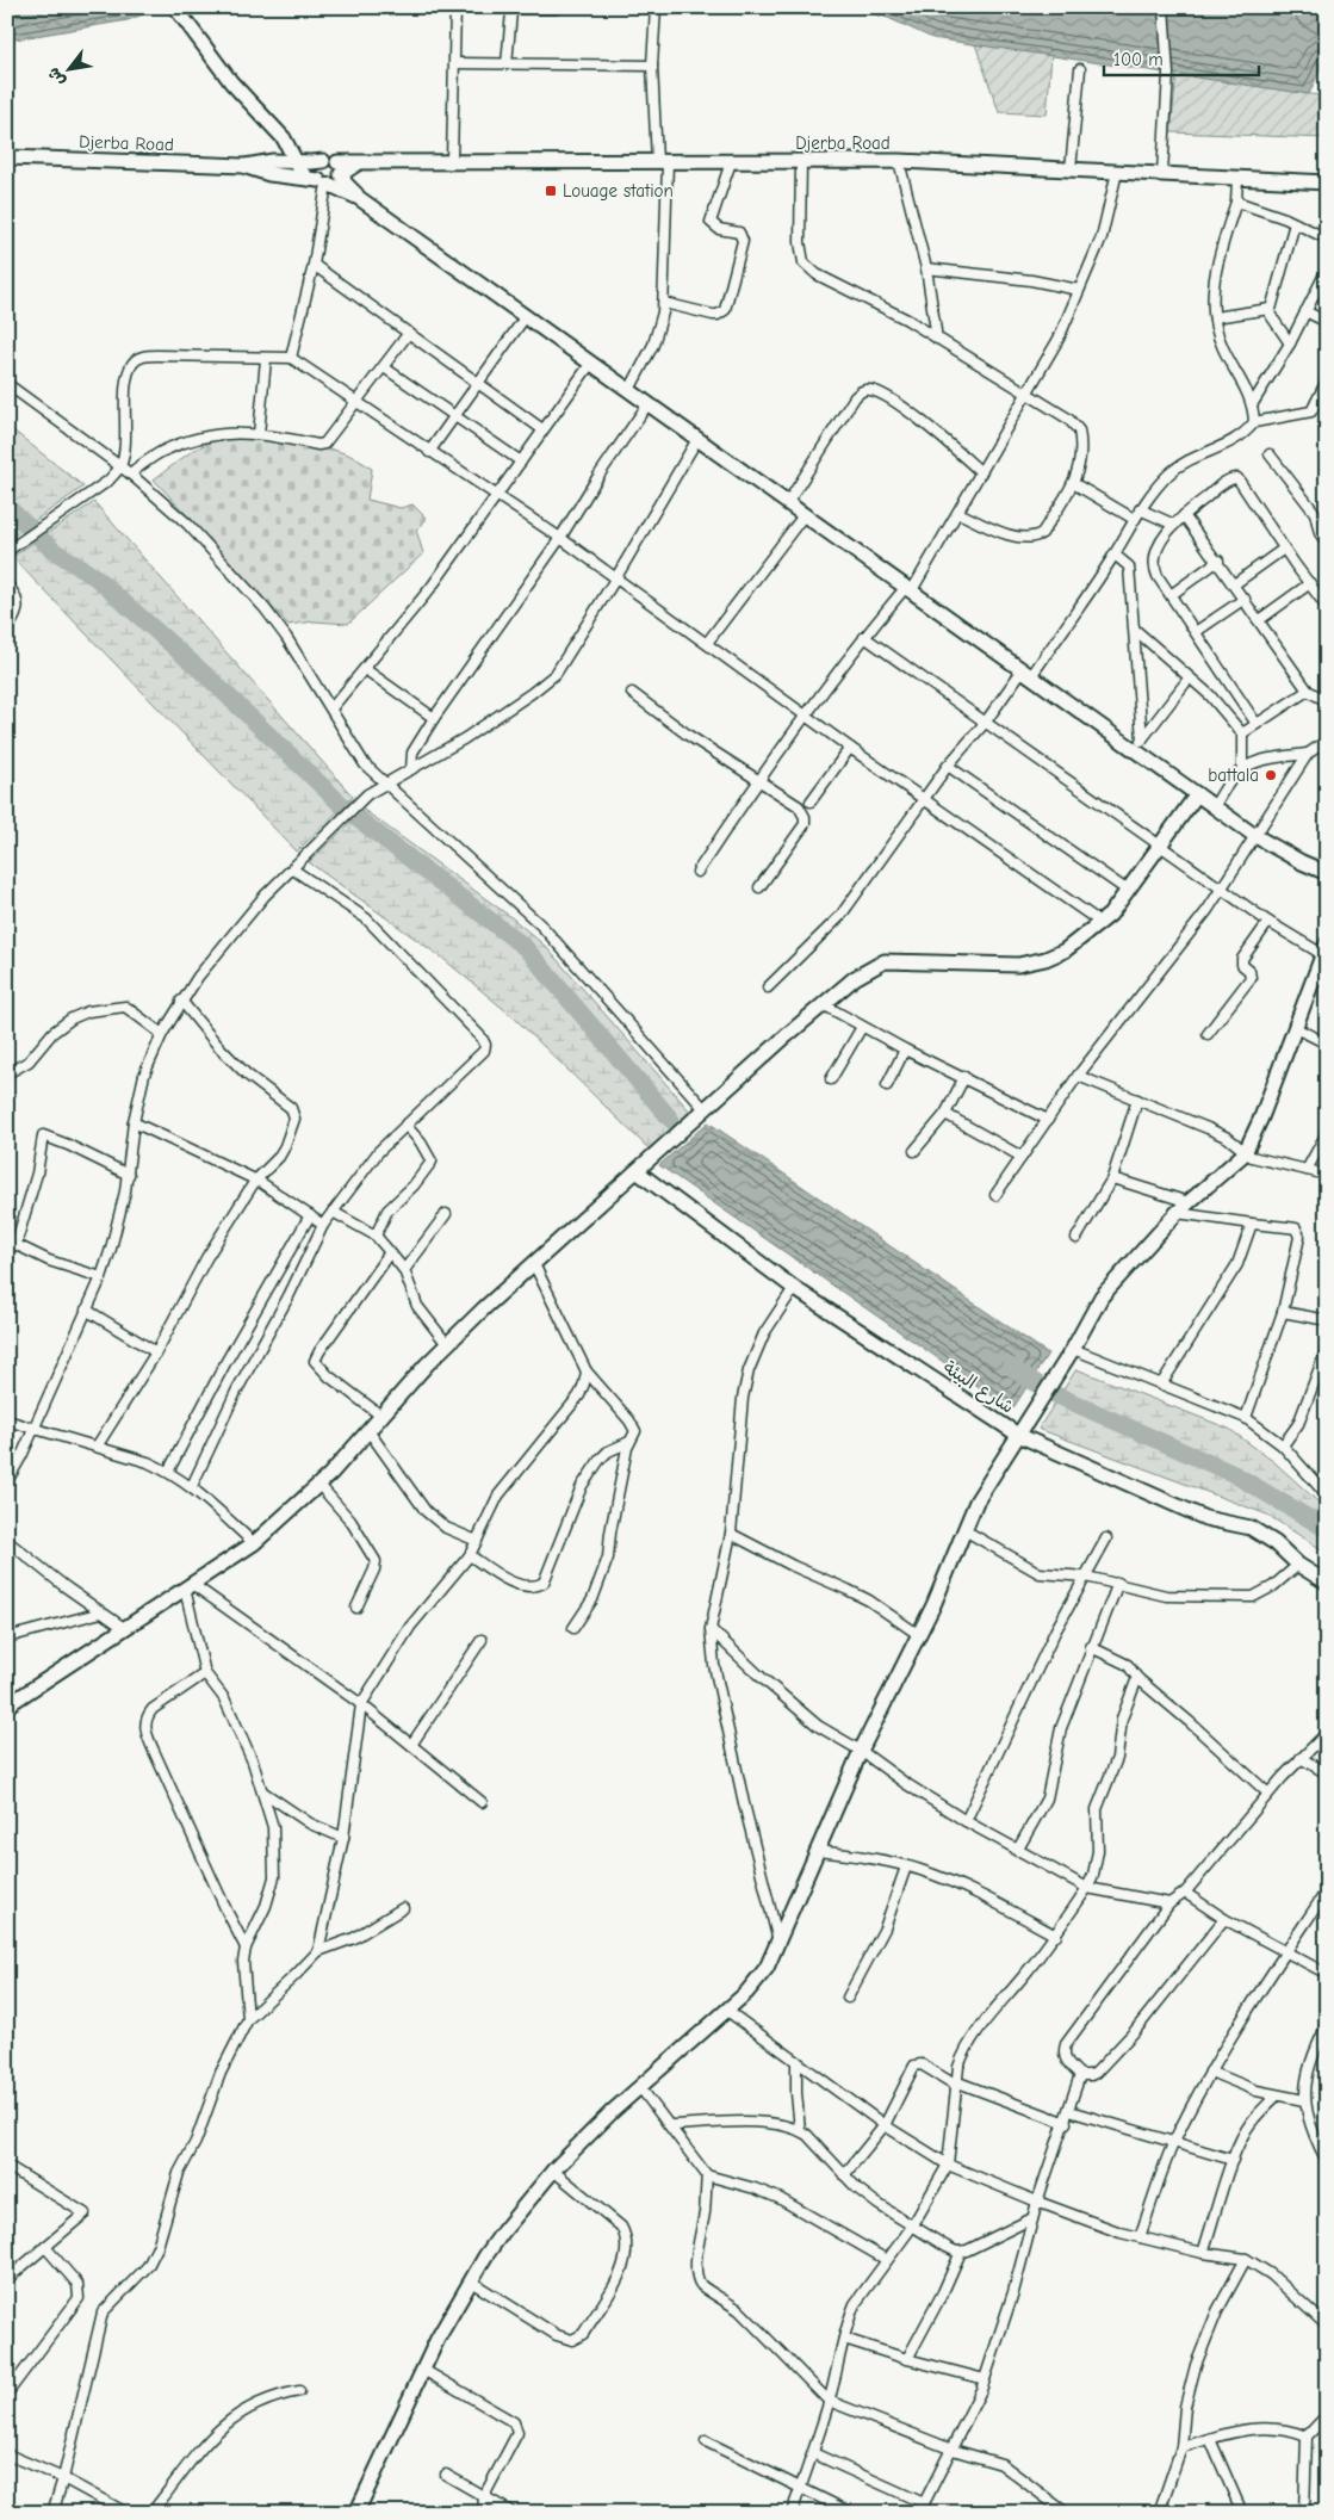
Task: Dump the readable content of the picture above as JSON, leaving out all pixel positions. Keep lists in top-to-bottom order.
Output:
{
  "streets": {
    "street": ["Djerba Road", "شارع البيئة"]
  },
  "places": {
    "transit": ["Louage station"],
    "other": ["battala"]
  },
  "scale_bar": "100 m",
  "north": "bottom left"
}
